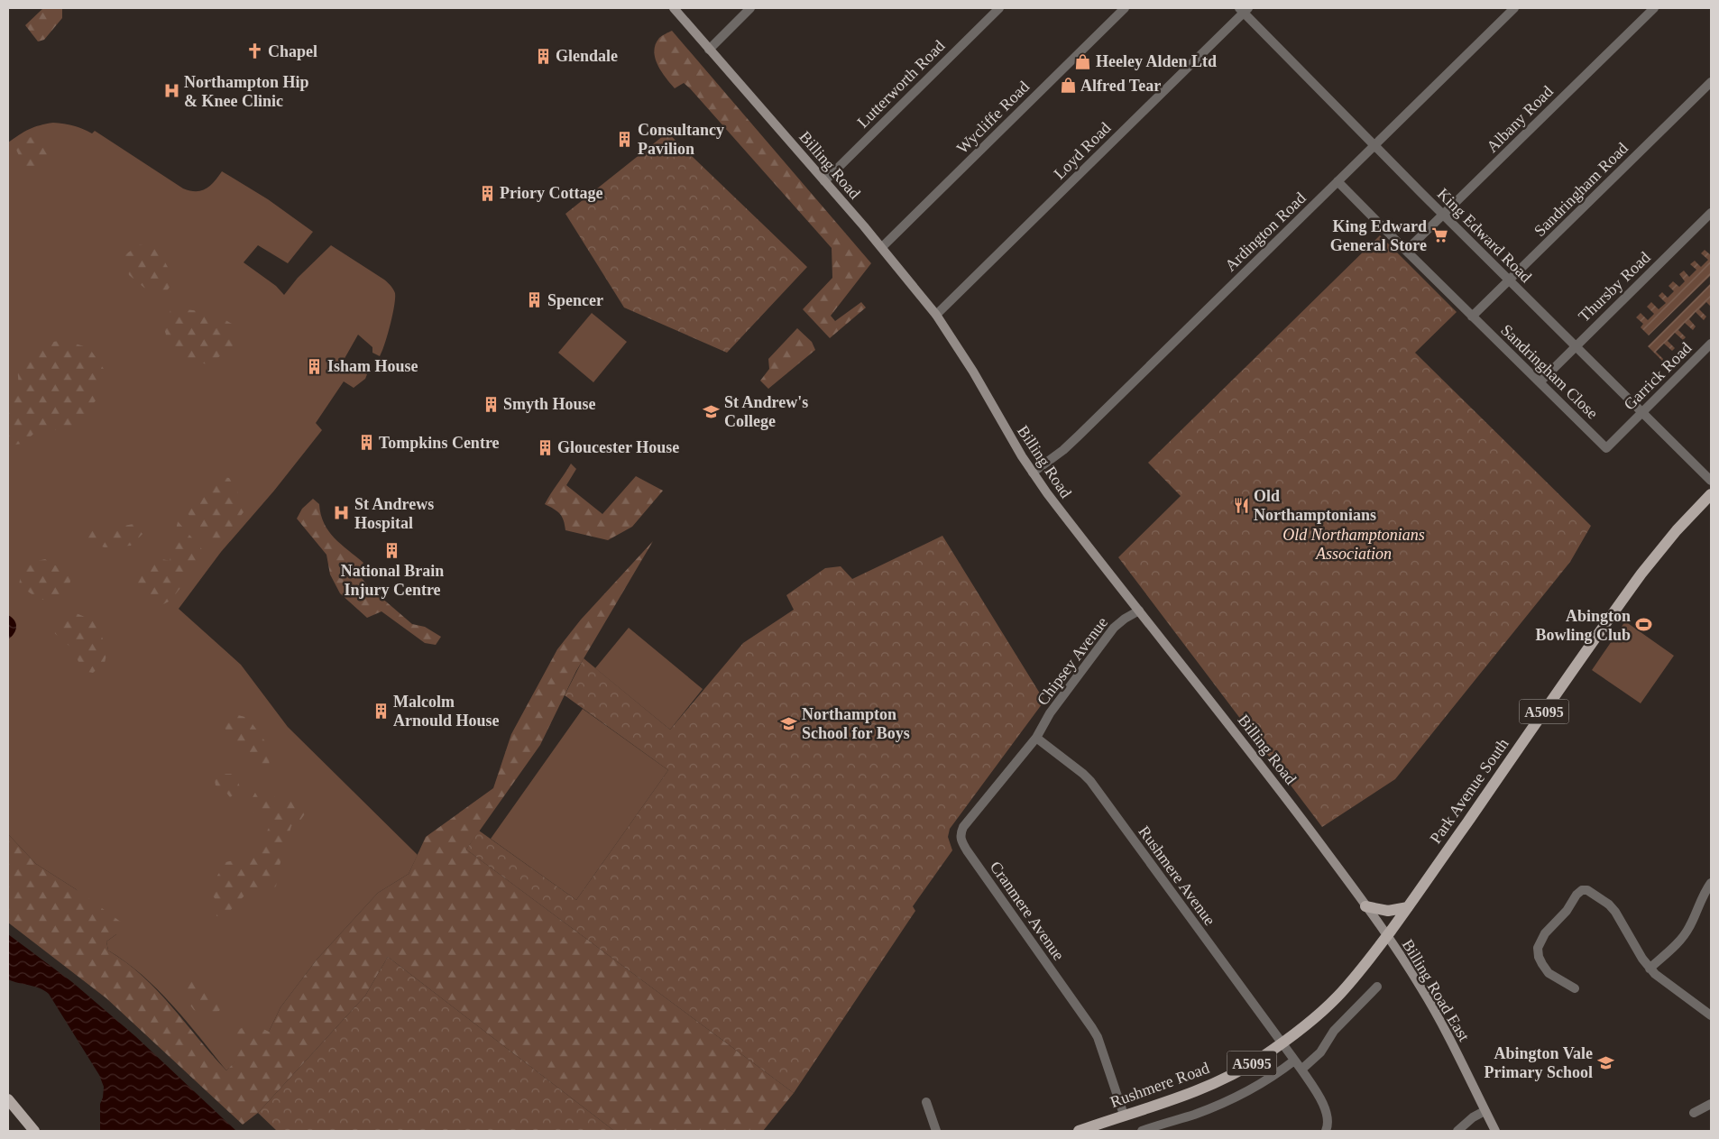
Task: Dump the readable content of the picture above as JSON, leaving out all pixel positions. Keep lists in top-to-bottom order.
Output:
{
  "streets": {
    "main road": ["A5095", "Park Avenue South", "Rushmere Road"],
    "street": [
      "Lutterworth Road",
      "Wycliffe Road",
      "Albany Road",
      "Loyd Road",
      "Billing Road",
      "Sandringham Road",
      "Ardington Road",
      "King Edward Road",
      "Thursby Road",
      "Sandringham Close",
      "Garrick Road",
      "Chipsey Avenue",
      "Rushmere Avenue",
      "Cranmere Avenue",
      "Billing Road East"
    ]
  },
  "crossings": [
    ["Lutterworth Road", "Billing Road"],
    ["Wycliffe Road", "Billing Road"],
    ["Albany Road", "King Edward Road"],
    ["Albany Road", "Sandringham Close"],
    ["Loyd Road", "Billing Road"],
    ["Loyd Road", "King Edward Road"],
    ["Billing Road", "Ardington Road"],
    ["Billing Road", "Chipsey Avenue"],
    ["Billing Road", "Park Avenue South"],
    ["Billing Road", "Billing Road East"],
    ["Billing Road", "Rushmere Road"],
    ["Sandringham Road", "King Edward Road"],
    ["Sandringham Road", "Sandringham Close"],
    ["Ardington Road", "King Edward Road"],
    ["Ardington Road", "Sandringham Close"],
    ["King Edward Road", "Thursby Road"],
    ["King Edward Road", "Garrick Road"],
    ["Thursby Road", "Sandringham Close"],
    ["Sandringham Close", "Garrick Road"],
    ["Chipsey Avenue", "Rushmere Avenue"],
    ["Chipsey Avenue", "Cranmere Avenue"],
    ["Park Avenue South", "Billing Road East"],
    ["Park Avenue South", "Rushmere Road"],
    ["Rushmere Avenue", "Cranmere Avenue"],
    ["Rushmere Avenue", "Rushmere Road"],
    ["Cranmere Avenue", "Rushmere Road"],
    ["Billing Road East", "Rushmere Road"]
  ],
  "parks": ["Old Northamptonians Association"],
  "places": {
    "church": ["Chapel"],
    "building": [
      "Glendale",
      "Consultancy Pavilion",
      "Priory Cottage",
      "Spencer",
      "Isham House",
      "Smyth House",
      "Tompkins Centre",
      "Gloucester House",
      "National Brain Injury Centre",
      "Malcolm Arnould House"
    ],
    "shop": ["Heeley Alden Ltd", "Alfred Tear"],
    "hospital": ["Northampton Hip & Knee Clinic", "St Andrews Hospital"],
    "supermarket": ["King Edward General Store"],
    "school or university": ["St Andrew's College", "Northampton School for Boys", "Abington Vale Primary School"],
    "restaurant": ["Old Northamptonians"],
    "sports": ["Abington Bowling Club"]
  }
}
